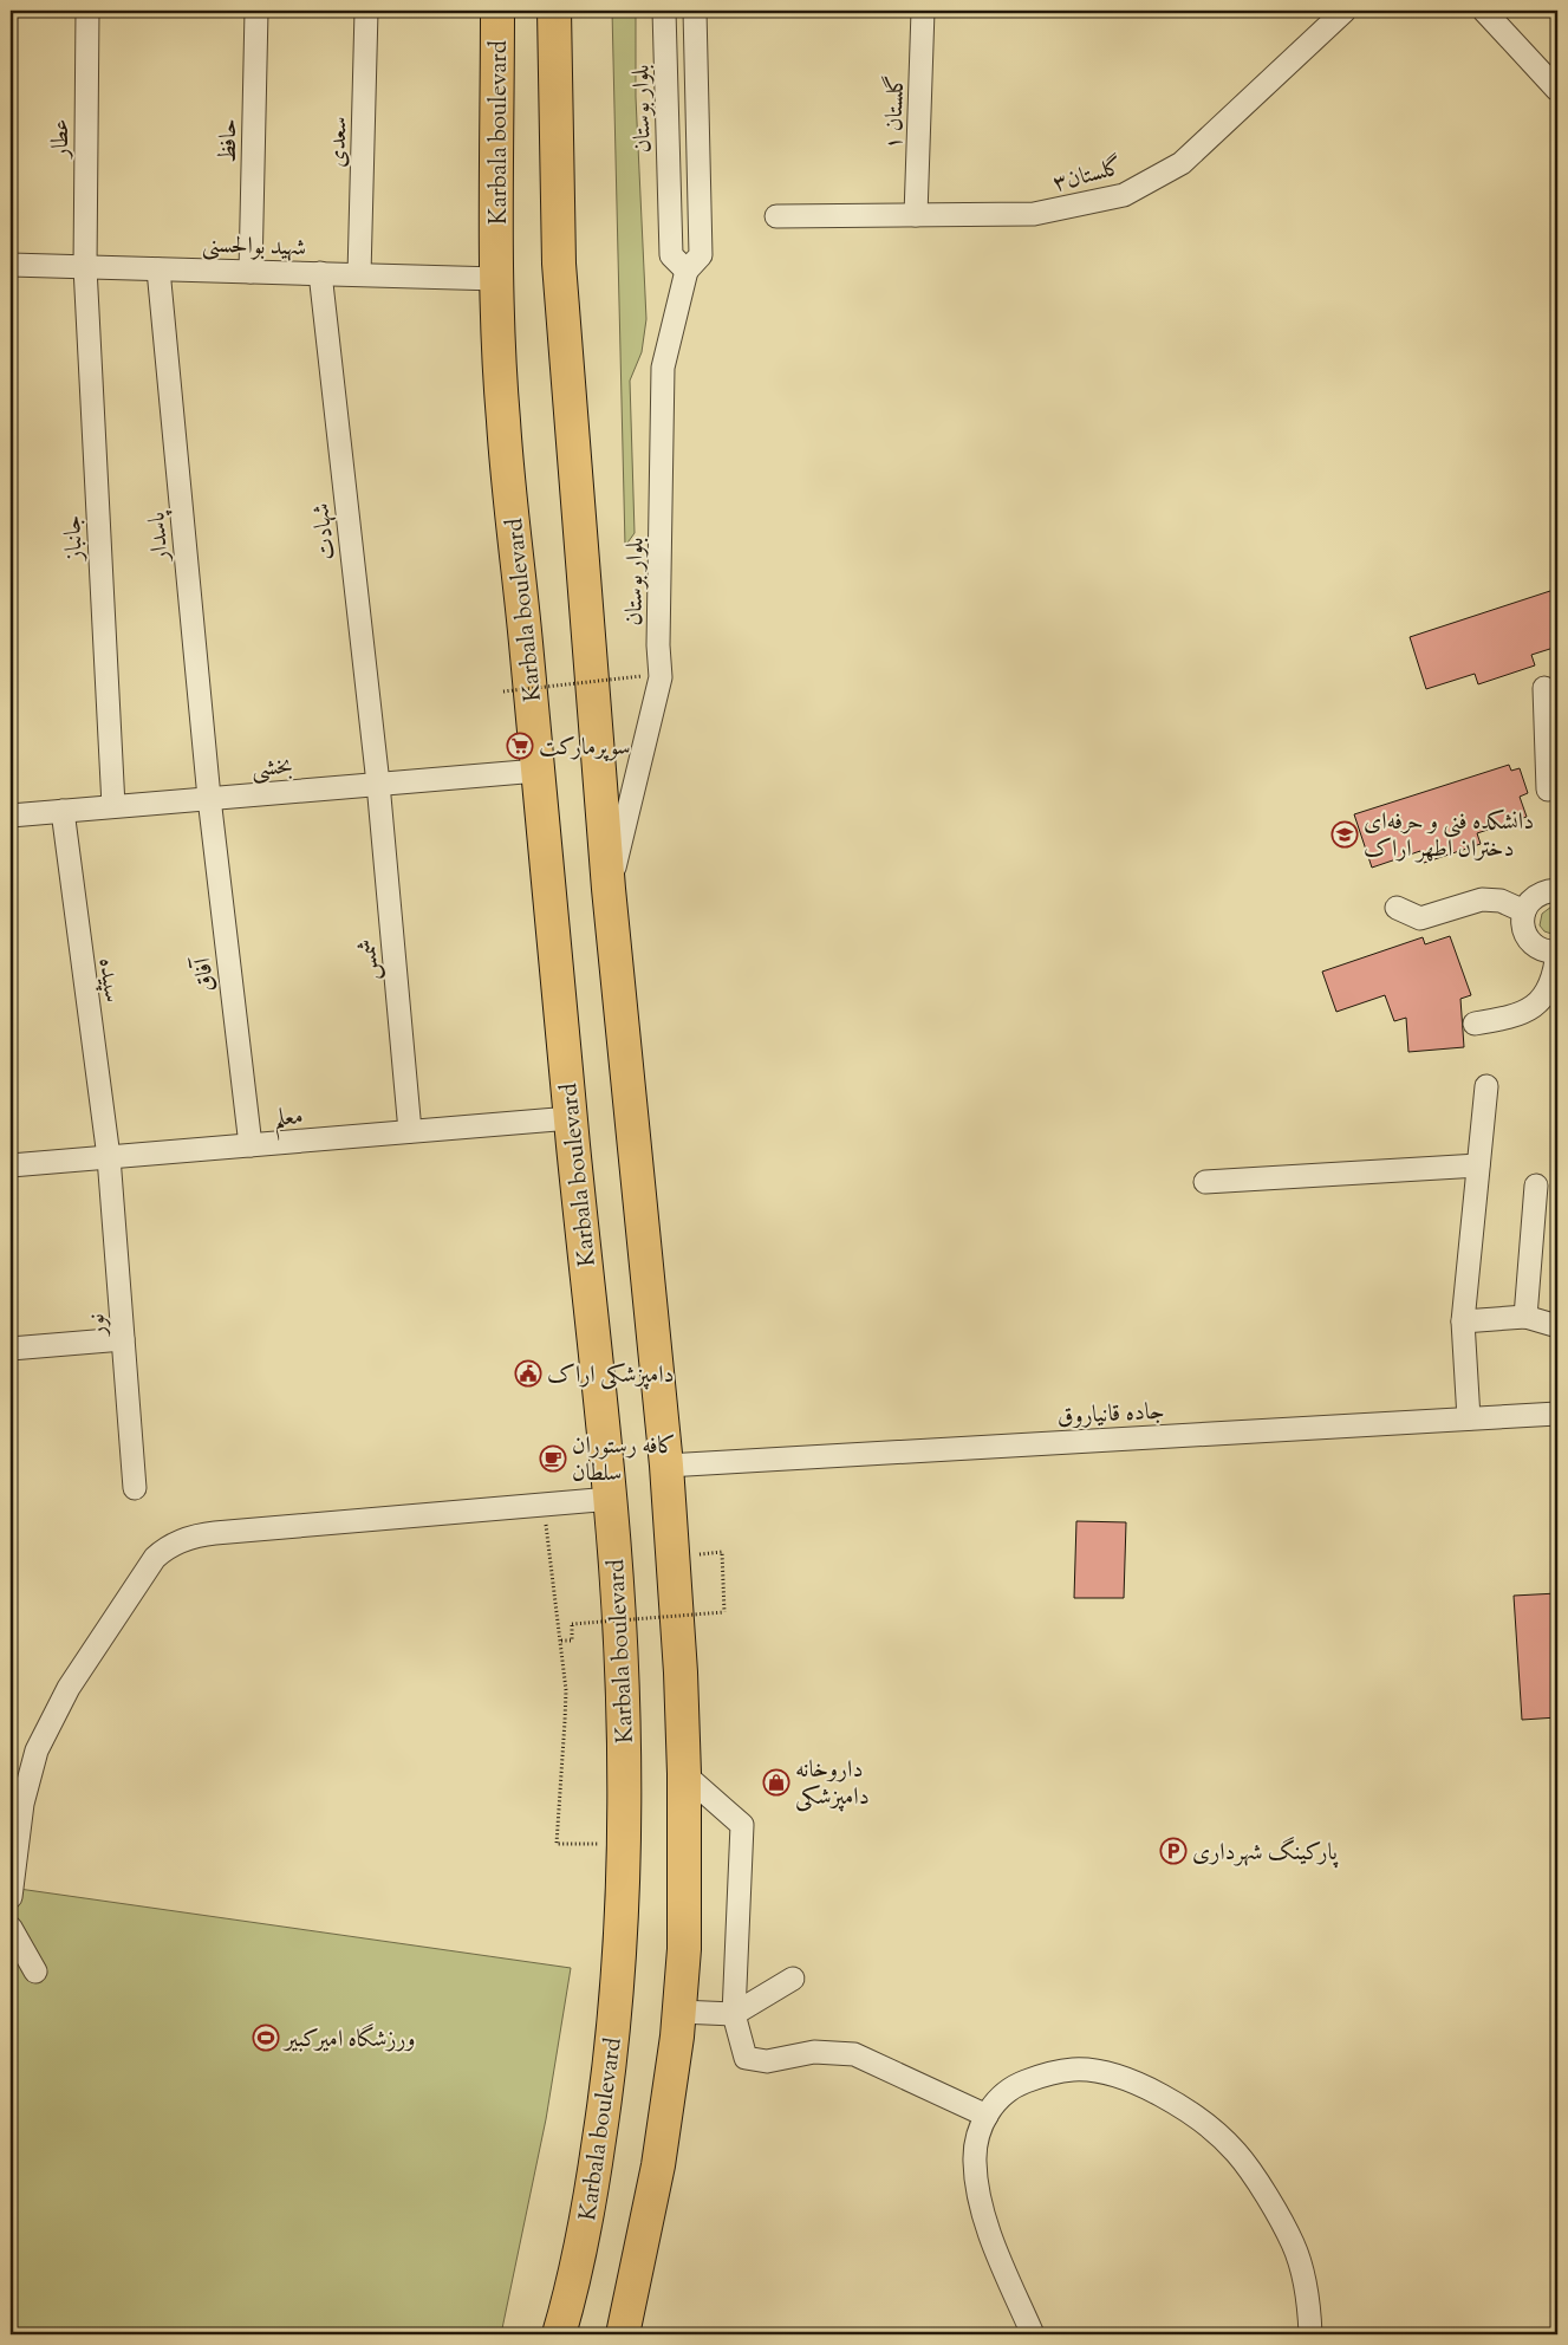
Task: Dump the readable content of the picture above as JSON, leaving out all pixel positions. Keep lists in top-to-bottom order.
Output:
{
  "streets": {
    "highway": ["Karbala boulevard"],
    "street": [
      "بلوار بوستان",
      "گلستان ۱",
      "عطار",
      "حافظ",
      "سعدی",
      "گلستان۳",
      "شهید بوالحسنی",
      "شهادت",
      "پاسدار",
      "جانباز",
      "بخشی",
      "شمس",
      "آفاق",
      "سپیده",
      "معلم",
      "نور",
      "جاده قانیاروق"
    ]
  },
  "crossings": [
    ["گلستان ۱", "گلستان۳"],
    ["Karbala boulevard", "شهید بوالحسنی"],
    ["Karbala boulevard", "بخشی"],
    ["Karbala boulevard", "معلم"],
    ["عطار", "شهید بوالحسنی"],
    ["عطار", "جانباز"],
    ["حافظ", "شهید بوالحسنی"],
    ["سعدی", "شهید بوالحسنی"],
    ["شهید بوالحسنی", "شهادت"],
    ["شهید بوالحسنی", "پاسدار"],
    ["شهید بوالحسنی", "جانباز"],
    ["شهادت", "بخشی"],
    ["شهادت", "شمس"],
    ["پاسدار", "بخشی"],
    ["پاسدار", "آفاق"],
    ["جانباز", "بخشی"],
    ["بخشی", "شمس"],
    ["بخشی", "آفاق"],
    ["بخشی", "سپیده"],
    ["شمس", "معلم"],
    ["آفاق", "معلم"],
    ["سپیده", "معلم"],
    ["سپیده", "نور"],
    ["معلم", "نور"]
  ],
  "places": {
    "supermarket": ["سوپرمارکت"],
    "school or university": ["دانشکده فنی و حرفه‌ای دختران اطهر اراک"],
    "public building": ["دامپزشکی اراک"],
    "cafe": ["کافه رستوران سلطان"],
    "shop": ["داروخانه دامپزشکی"],
    "parking": ["پارکینگ شهرداری"],
    "sports": ["ورزشگاه امیرکبیر"]
  }
}
